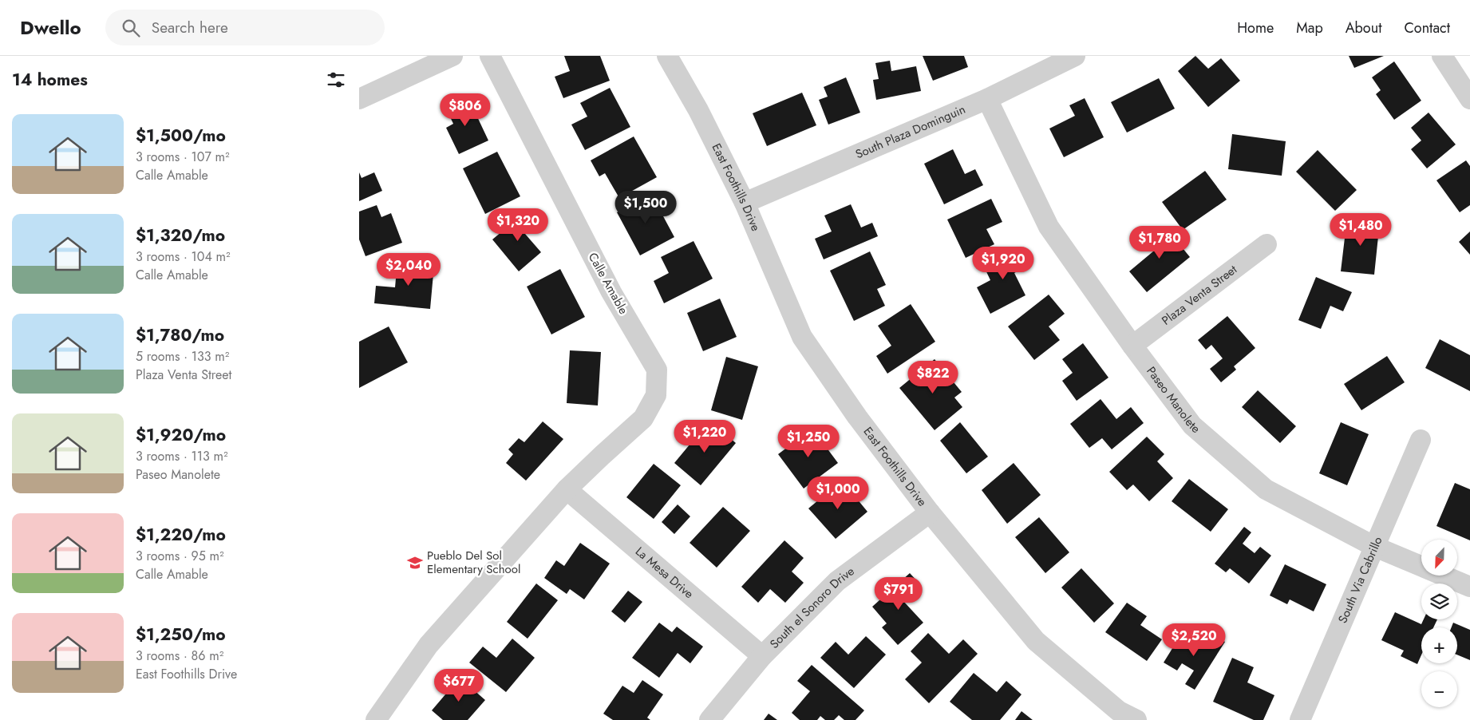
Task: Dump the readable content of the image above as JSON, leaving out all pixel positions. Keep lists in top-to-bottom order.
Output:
{
  "streets": {
    "street": [
      "South Plaza Dominguin",
      "East Foothills Drive",
      "Calle Amable",
      "Plaza Venta Street",
      "Paseo Manolete",
      "La Mesa Drive",
      "South Via Cabrillo",
      "South el Sonoro Drive"
    ]
  },
  "crossings": [
    ["South Plaza Dominguin", "East Foothills Drive"],
    ["South Plaza Dominguin", "Paseo Manolete"],
    ["East Foothills Drive", "South el Sonoro Drive"],
    ["Calle Amable", "La Mesa Drive"],
    ["Plaza Venta Street", "Paseo Manolete"],
    ["Paseo Manolete", "South Via Cabrillo"],
    ["La Mesa Drive", "South el Sonoro Drive"]
  ],
  "places": {
    "school or university": ["Pueblo Del Sol Elementary School"]
  },
  "north": "bottom left",
  "page": {
    "header": "Dwello",
    "search": "Search here",
    "nav": [
      "Home",
      "Map",
      "About",
      "Contact"
    ],
    "heading": "14 homes",
    "price": [
      "$806",
      "$1,500",
      "$1,320",
      "$1,480",
      "$1,780",
      "$1,920",
      "$2,040",
      "$822",
      "$1,220",
      "$1,250",
      "$1,000",
      "$791",
      "$2,520",
      "$677"
    ],
    "list": [
      {
        "name": "$1,500/mo",
        "note": "3 rooms · 107 m² · Calle Amable"
      },
      {
        "name": "$1,320/mo",
        "note": "3 rooms · 104 m² · Calle Amable"
      },
      {
        "name": "$1,780/mo",
        "note": "5 rooms · 133 m² · Plaza Venta Street"
      },
      {
        "name": "$1,920/mo",
        "note": "3 rooms · 113 m² · Paseo Manolete"
      },
      {
        "name": "$1,220/mo",
        "note": "3 rooms · 95 m² · Calle Amable"
      },
      {
        "name": "$1,250/mo",
        "note": "3 rooms · 86 m² · East Foothills Drive"
      }
    ],
    "map_buttons": ["+", "−"]
  }
}
